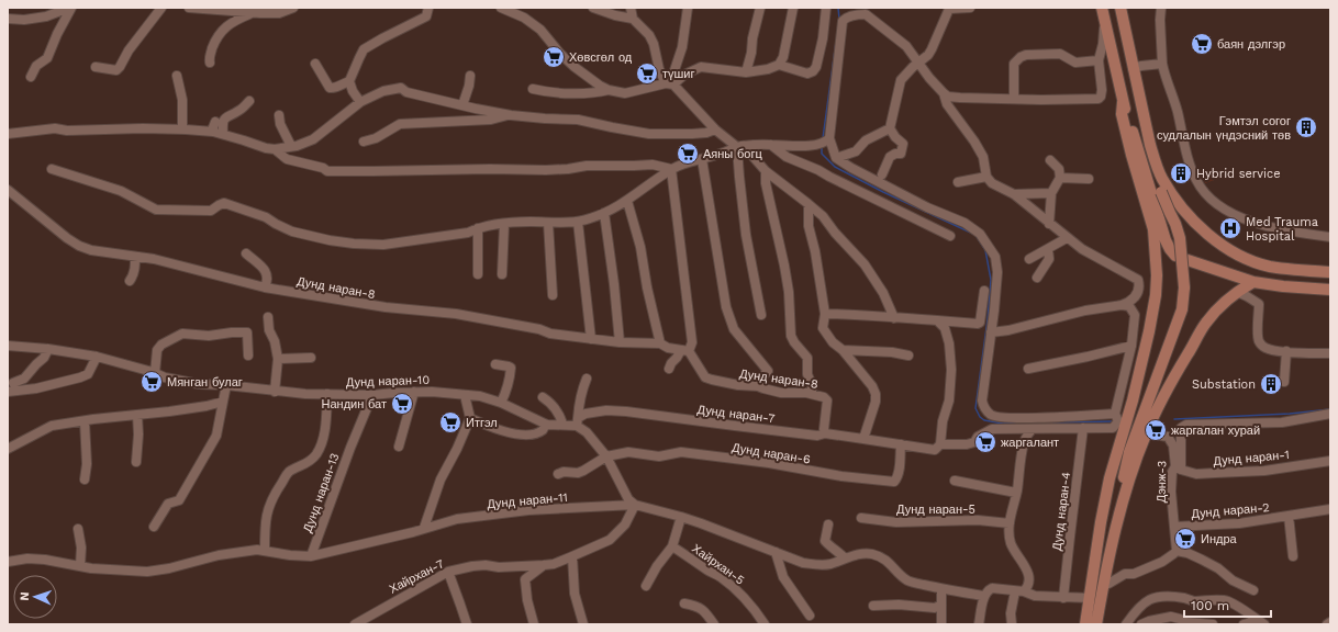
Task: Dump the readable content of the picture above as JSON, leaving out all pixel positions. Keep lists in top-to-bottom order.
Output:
{
  "streets": {
    "street": [
      "Дунд наран-8",
      "Дунд наран-10",
      "Дунд наран-7",
      "Дунд наран-6",
      "Дунд наран-1",
      "Дэнж-3",
      "Дунд наран-13",
      "Дунд наран-11",
      "Дунд наран-5",
      "Дунд наран-2",
      "Дунд наран-4",
      "Хайрхан-5",
      "Хайрхан-7"
    ]
  },
  "crossings": [
    ["Дунд наран-8", "Дунд наран-7"],
    ["Дунд наран-10", "Дунд наран-13"],
    ["Дунд наран-7", "Дунд наран-6"],
    ["Дунд наран-6", "Дунд наран-11"],
    ["Дунд наран-1", "Дэнж-3"],
    ["Дэнж-3", "Дунд наран-2"],
    ["Дунд наран-13", "Дунд наран-11"],
    ["Дунд наран-11", "Хайрхан-7"]
  ],
  "places": {
    "supermarket": [
      "баян дэлгэр",
      "Хөвсгөл од",
      "түшиг",
      "Аяны богц",
      "Мянган булаг",
      "Нандин бат",
      "Итгэл",
      "жаргалан хурай",
      "жаргалант",
      "Индра"
    ],
    "building": ["Гэмтэл согог судлалын үндэсний төв", "Hybrid service", "Substation"],
    "hospital": ["Med Trauma Hospital"]
  },
  "scale_bar": "100 m",
  "north": "left"
}
